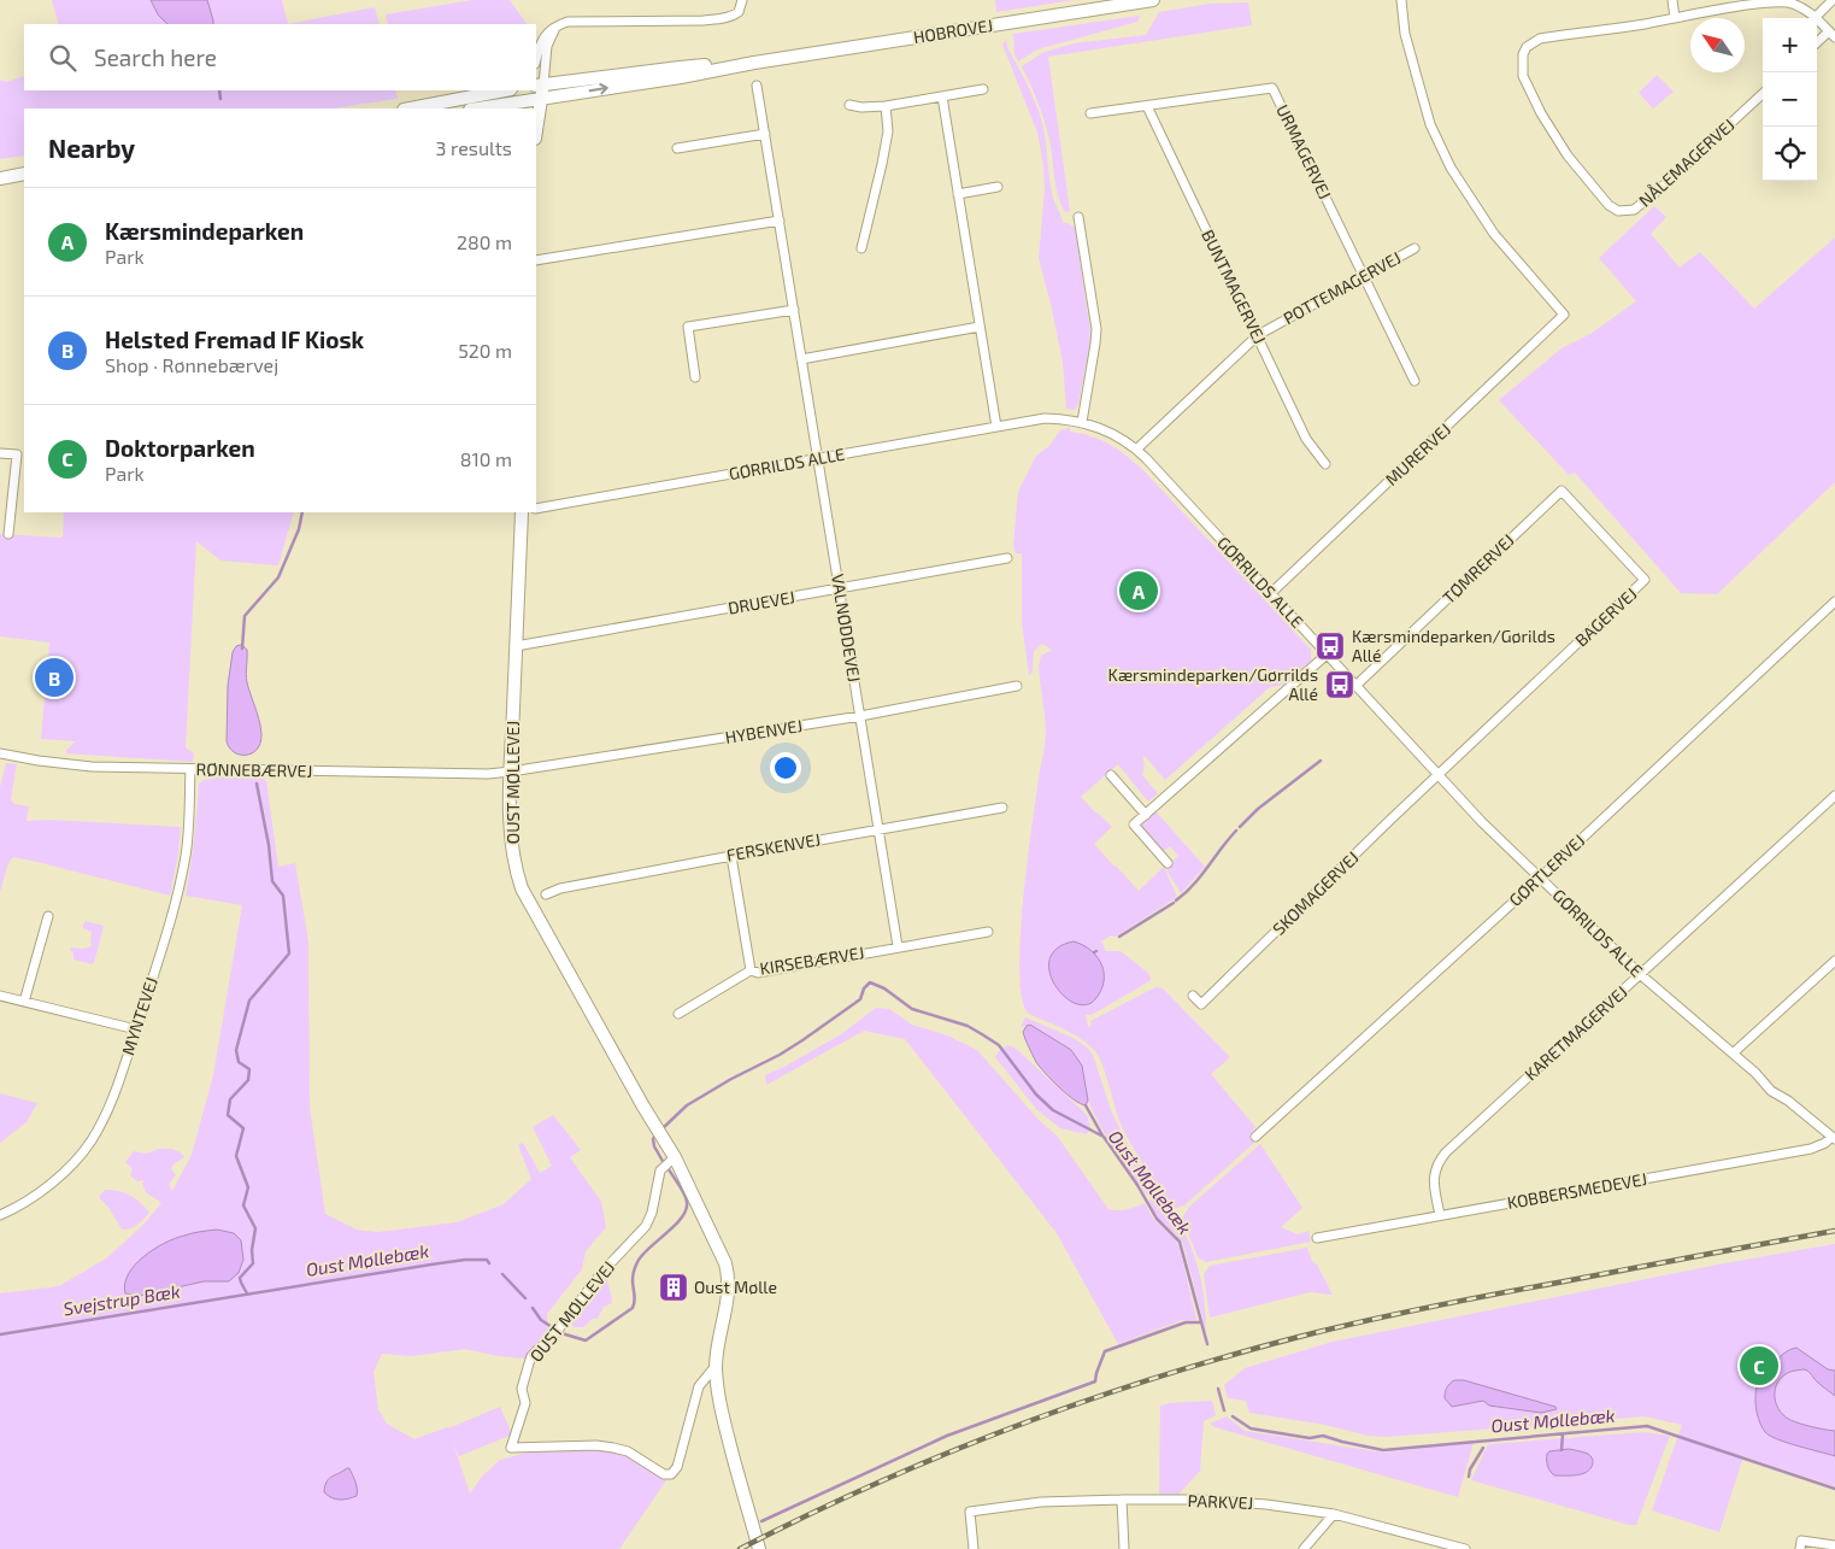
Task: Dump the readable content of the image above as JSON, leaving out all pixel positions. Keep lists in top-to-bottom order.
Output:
{
  "streets": {
    "street": [
      "HOBROVEJ",
      "URMAGERVEJ",
      "NÅLEMAGERVEJ",
      "BUNTMAGERVEJ",
      "POTTEMAGERVEJ",
      "MURERVEJ",
      "GØRRILDS ALLE",
      "TØMRERVEJ",
      "DRUEVEJ",
      "BAGERVEJ",
      "VALNØDDEVEJ",
      "HYBENVEJ",
      "RØNNEBÆRVEJ",
      "OUST MØLLEVEJ",
      "FERSKENVEJ",
      "GØRTLERVEJ",
      "SKOMAGERVEJ",
      "KIRSEBÆRVEJ",
      "MYNTEVEJ",
      "KARETMAGERVEJ",
      "KOBBERSMEDEVEJ",
      "PARKVEJ"
    ]
  },
  "crossings": [
    ["URMAGERVEJ", "BUNTMAGERVEJ"],
    ["URMAGERVEJ", "POTTEMAGERVEJ"],
    ["BUNTMAGERVEJ", "POTTEMAGERVEJ"],
    ["POTTEMAGERVEJ", "GØRRILDS ALLE"],
    ["MURERVEJ", "GØRRILDS ALLE"],
    ["GØRRILDS ALLE", "TØMRERVEJ"],
    ["GØRRILDS ALLE", "BAGERVEJ"],
    ["GØRRILDS ALLE", "VALNØDDEVEJ"],
    ["GØRRILDS ALLE", "GØRTLERVEJ"],
    ["GØRRILDS ALLE", "SKOMAGERVEJ"],
    ["GØRRILDS ALLE", "KARETMAGERVEJ"],
    ["GØRRILDS ALLE", "KOBBERSMEDEVEJ"],
    ["TØMRERVEJ", "BAGERVEJ"],
    ["DRUEVEJ", "VALNØDDEVEJ"],
    ["DRUEVEJ", "OUST MØLLEVEJ"],
    ["BAGERVEJ", "SKOMAGERVEJ"],
    ["VALNØDDEVEJ", "HYBENVEJ"],
    ["VALNØDDEVEJ", "FERSKENVEJ"],
    ["VALNØDDEVEJ", "KIRSEBÆRVEJ"],
    ["HYBENVEJ", "RØNNEBÆRVEJ"],
    ["HYBENVEJ", "OUST MØLLEVEJ"],
    ["RØNNEBÆRVEJ", "OUST MØLLEVEJ"],
    ["RØNNEBÆRVEJ", "MYNTEVEJ"],
    ["FERSKENVEJ", "KIRSEBÆRVEJ"],
    ["KARETMAGERVEJ", "KOBBERSMEDEVEJ"]
  ],
  "water": ["Oust Møllebæk", "Svejstrup Bæk"],
  "places": {
    "bus stop": ["Kærsmindeparken/Gørilds Allé", "Kærsmindeparken/Gørrilds Allé"],
    "building": ["Oust Mølle"]
  },
  "north": "top left",
  "page": {
    "map_buttons": ["+", "−"],
    "search": "Search here",
    "heading": ["Nearby", "3 results"],
    "list": [
      {
        "mark": "A",
        "name": "Kærsmindeparken",
        "note": "Park",
        "value": "280 m"
      },
      {
        "mark": "B",
        "name": "Helsted Fremad IF Kiosk",
        "note": "Shop · Rønnebærvej",
        "value": "520 m"
      },
      {
        "mark": "C",
        "name": "Doktorparken",
        "note": "Park",
        "value": "810 m"
      }
    ],
    "pins": ["A", "B", "C"]
  }
}
